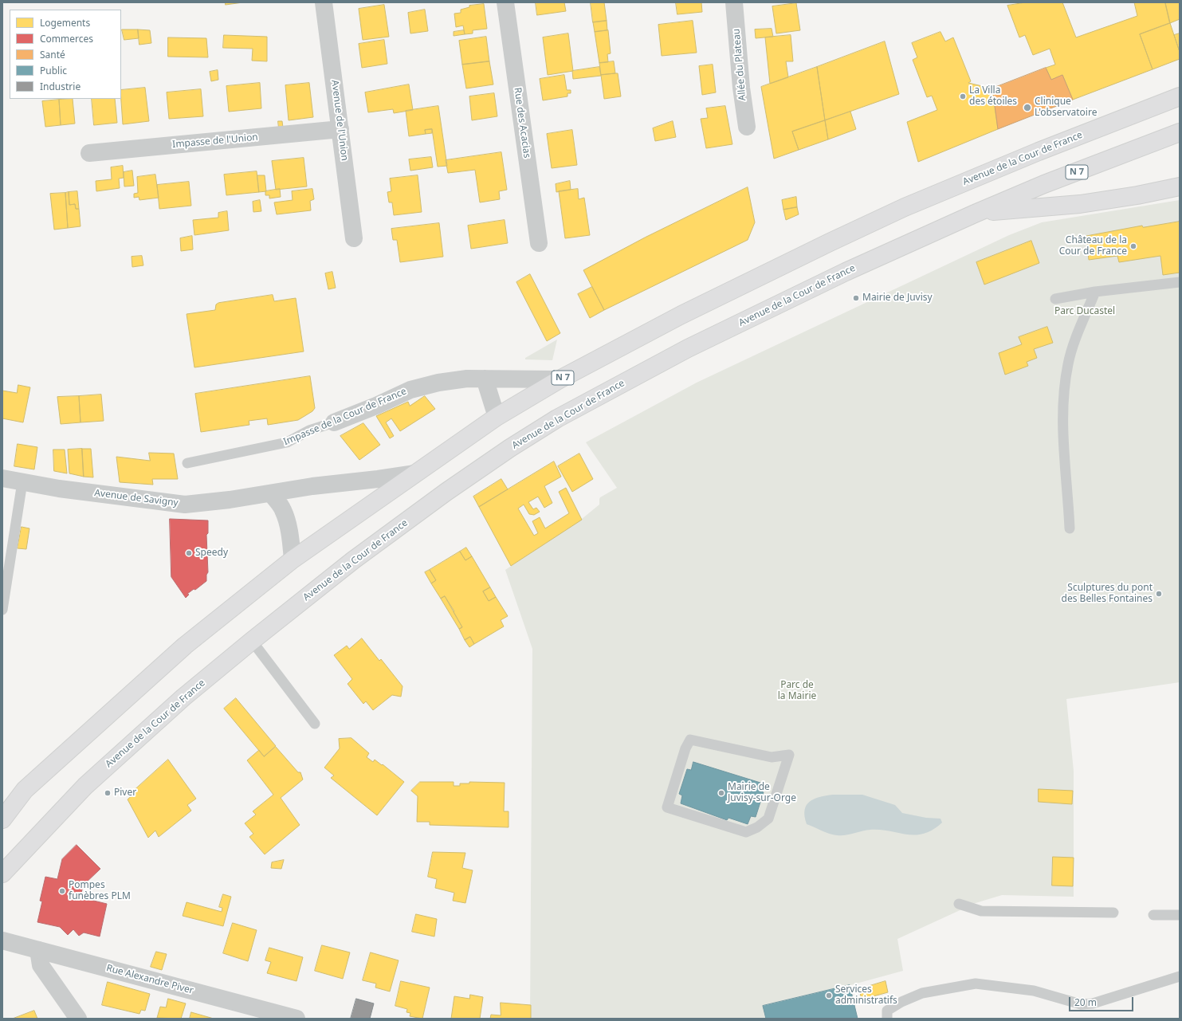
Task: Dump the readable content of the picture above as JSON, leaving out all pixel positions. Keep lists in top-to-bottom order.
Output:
{
  "streets": {
    "main road": ["Avenue de la Cour de France", "N 7"],
    "street": [
      "Allée du Plateau",
      "Avenue de l'Union",
      "Rue des Acacias",
      "Impasse de l'Union",
      "Impasse de la Cour de France",
      "Avenue de Savigny",
      "Rue Alexandre Piver"
    ]
  },
  "crossings": [
    ["Avenue de l'Union", "Impasse de l'Union"],
    ["Avenue de la Cour de France", "Impasse de la Cour de France"],
    ["Avenue de la Cour de France", "Avenue de Savigny"]
  ],
  "parks": ["Parc Ducastel", "Parc de la Mairie"],
  "places": [
    "La Villa des étoiles",
    "Clinique L'observatoire",
    "Château de la Cour de France",
    "Mairie de Juvisy",
    "Speedy",
    "Sculptures du pont des Belles Fontaines",
    "Piver",
    "Mairie de Juvisy-sur-Orge",
    "Pompes funèbres PLM",
    "Services administratifs"
  ],
  "legend": [
    "Logements",
    "Commerces",
    "Santé",
    "Public",
    "Industrie"
  ],
  "scale_bar": "20 m"
}
